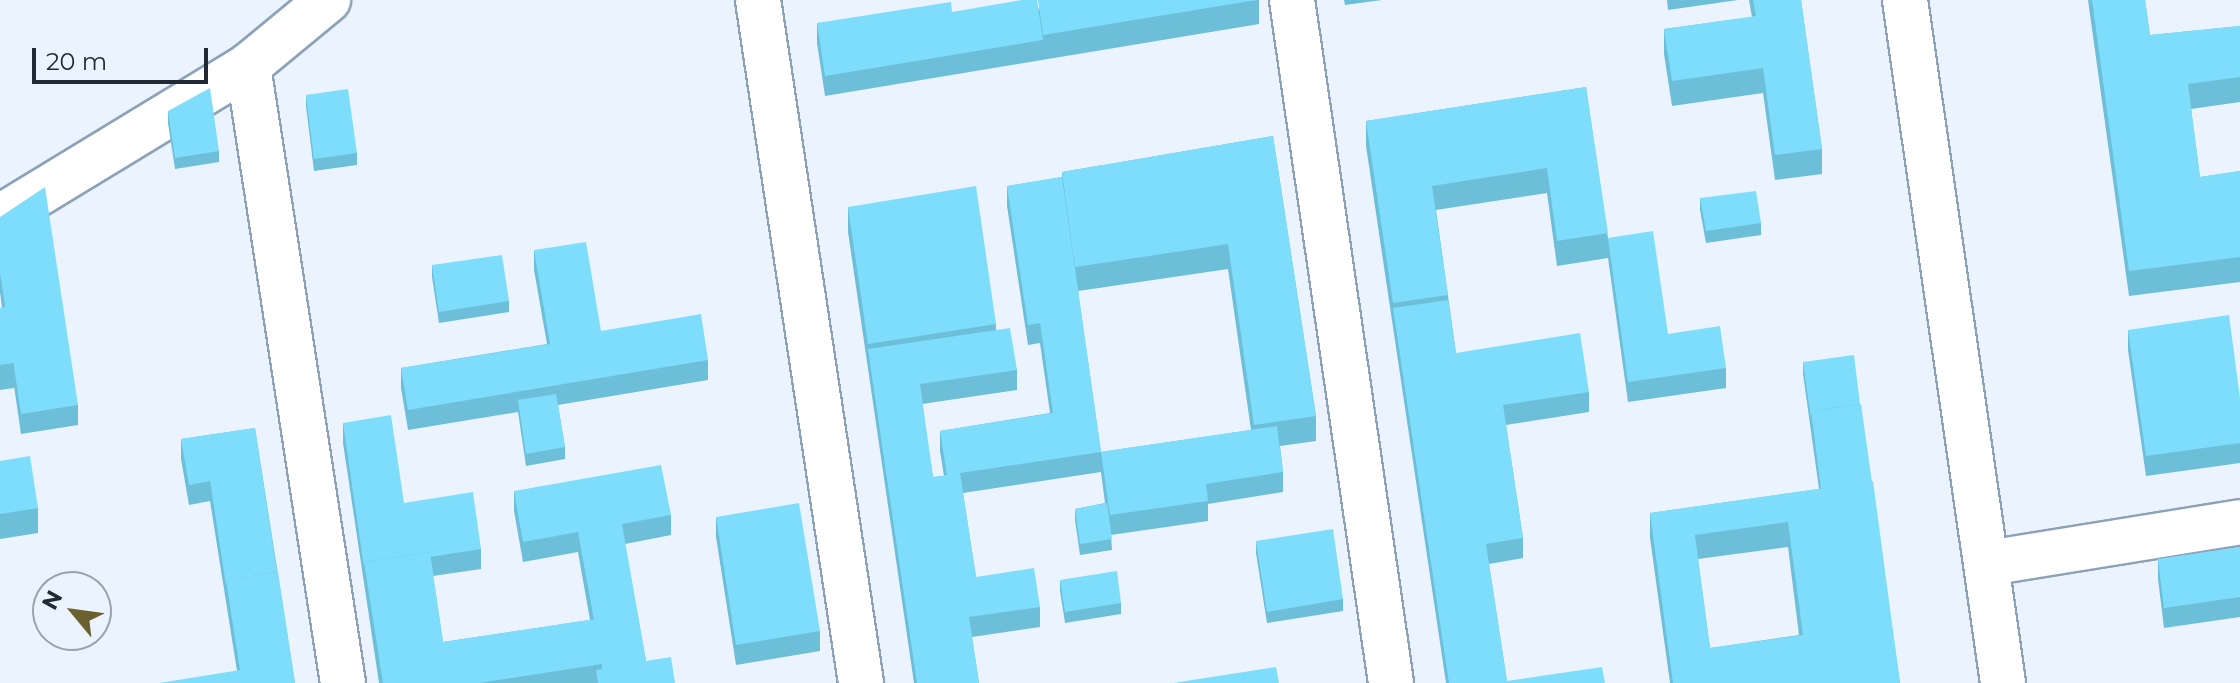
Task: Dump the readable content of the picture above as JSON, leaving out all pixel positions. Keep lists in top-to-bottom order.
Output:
{
  "scale_bar": "20 m",
  "north": "top left"
}
